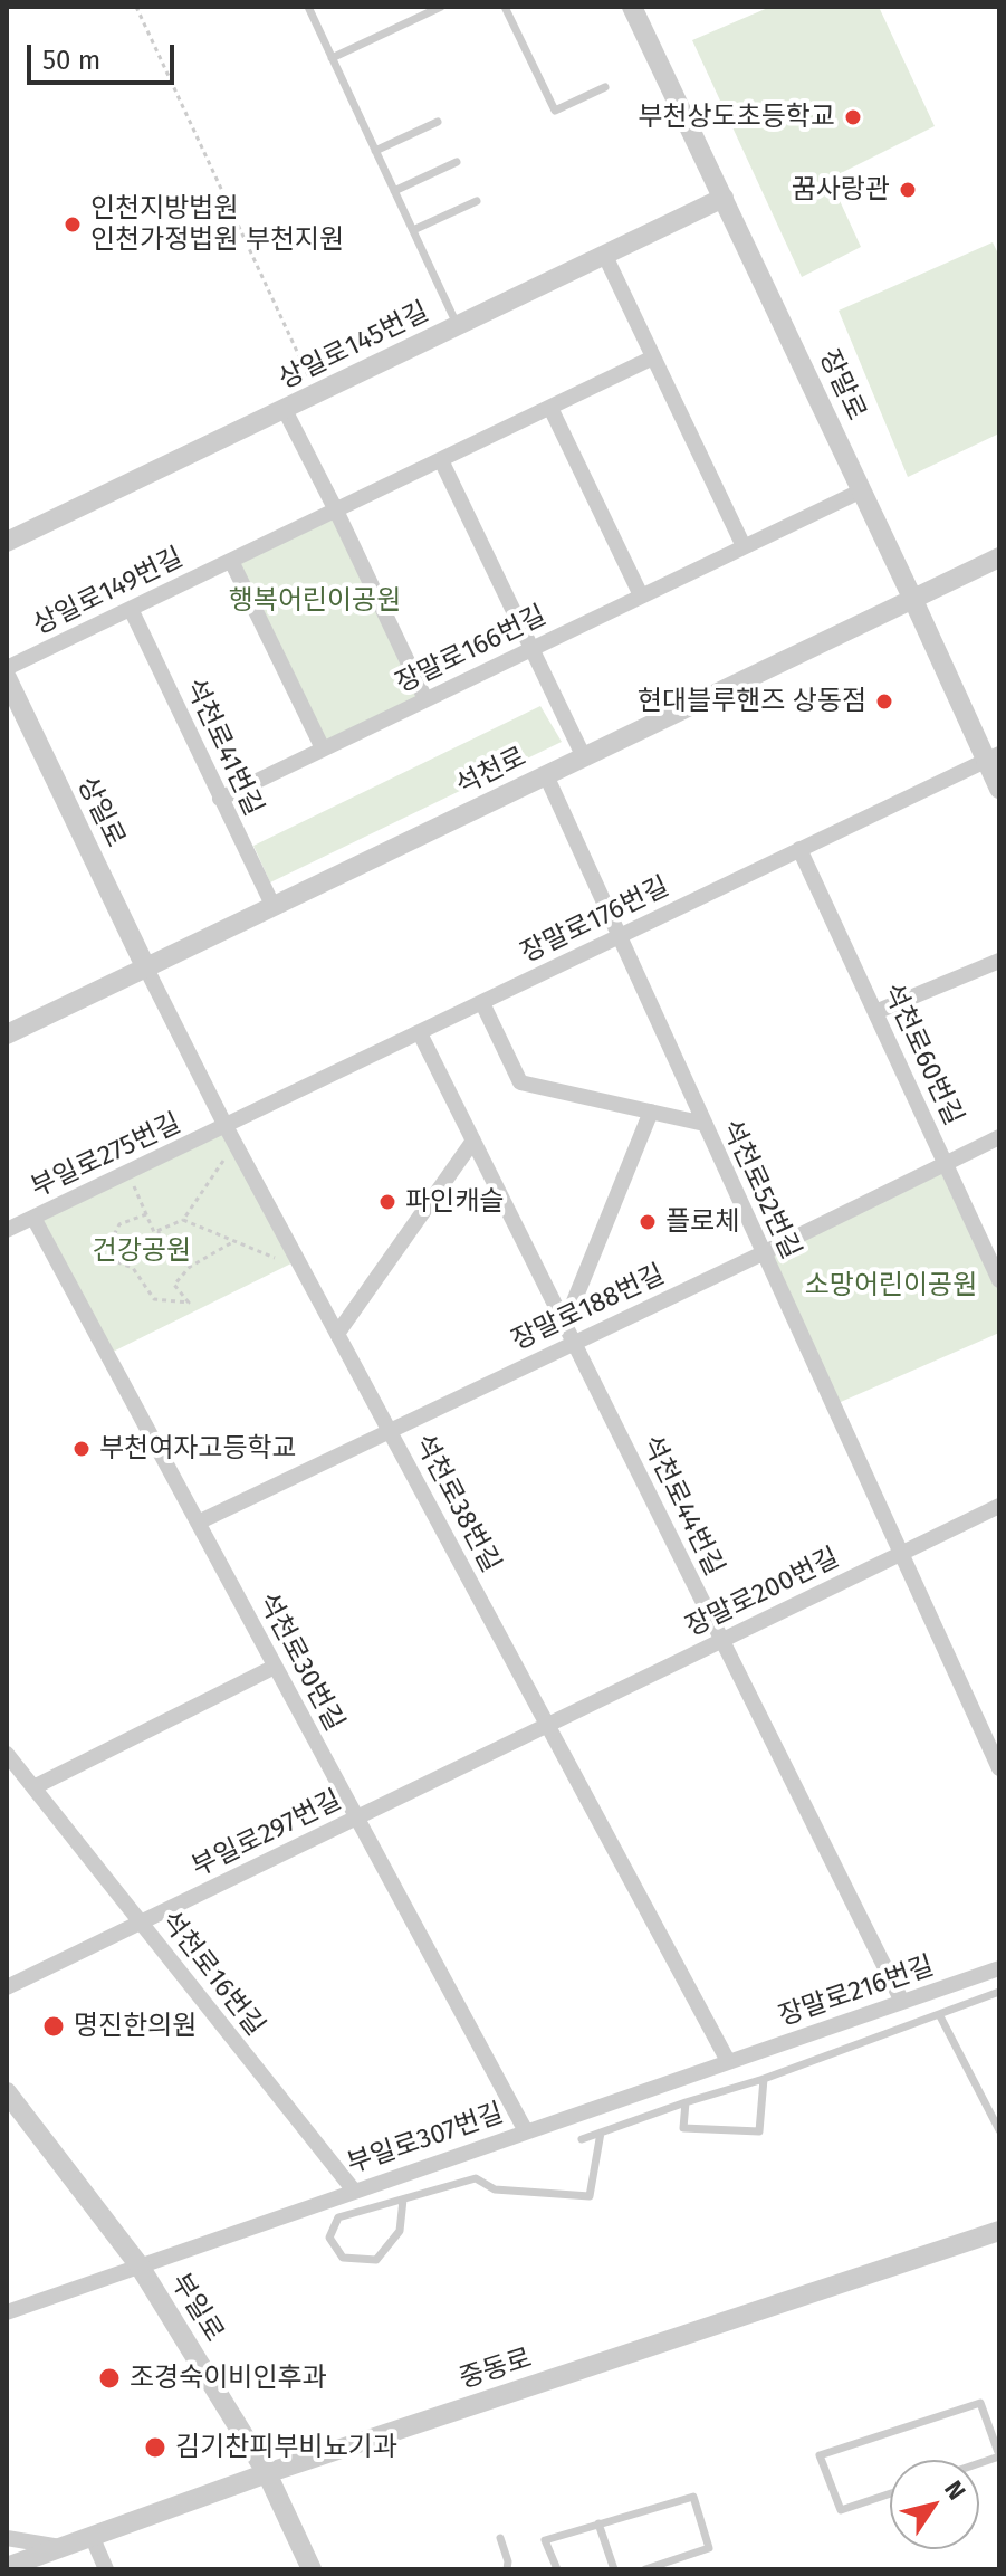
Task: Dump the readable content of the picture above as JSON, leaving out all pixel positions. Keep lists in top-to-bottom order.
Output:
{
  "streets": {
    "street": [
      "상일로145번길",
      "장말로",
      "상일로149번길",
      "장말로166번길",
      "석천로41번길",
      "석천로",
      "상일로",
      "장말로176번길",
      "석천로60번길",
      "부일로275번길",
      "석천로52번길",
      "장말로188번길",
      "석천로38번길",
      "석천로44번길",
      "장말로200번길",
      "석천로30번길",
      "부일로297번길",
      "석천로16번길",
      "장말로216번길",
      "부일로307번길",
      "부일로",
      "중동로"
    ]
  },
  "crossings": [
    ["상일로145번길", "장말로"],
    ["장말로", "장말로166번길"],
    ["장말로", "석천로"],
    ["장말로", "장말로176번길"],
    ["상일로149번길", "석천로41번길"],
    ["장말로166번길", "석천로41번길"],
    ["석천로41번길", "석천로"],
    ["석천로", "상일로"],
    ["석천로", "석천로52번길"],
    ["석천로", "석천로38번길"],
    ["상일로", "석천로38번길"],
    ["장말로176번길", "석천로60번길"],
    ["장말로176번길", "부일로275번길"],
    ["장말로176번길", "석천로52번길"],
    ["장말로176번길", "석천로38번길"],
    ["장말로176번길", "석천로44번길"],
    ["석천로60번길", "장말로188번길"],
    ["부일로275번길", "석천로38번길"],
    ["부일로275번길", "석천로30번길"],
    ["석천로52번길", "장말로188번길"],
    ["석천로52번길", "장말로200번길"],
    ["장말로188번길", "석천로38번길"],
    ["장말로188번길", "석천로44번길"],
    ["장말로188번길", "석천로30번길"],
    ["석천로38번길", "장말로200번길"],
    ["석천로38번길", "부일로297번길"],
    ["석천로38번길", "장말로216번길"],
    ["석천로38번길", "부일로307번길"],
    ["석천로44번길", "장말로200번길"],
    ["석천로44번길", "장말로216번길"],
    ["장말로200번길", "부일로297번길"],
    ["석천로30번길", "부일로297번길"],
    ["석천로30번길", "부일로307번길"],
    ["부일로297번길", "석천로16번길"],
    ["석천로16번길", "부일로307번길"],
    ["장말로216번길", "부일로307번길"],
    ["부일로307번길", "부일로"],
    ["부일로", "중동로"]
  ],
  "parks": ["행복어린이공원", "건강공원", "소망어린이공원"],
  "places": [
    "부천상도초등학교",
    "꿈사랑관",
    "인천지방법원 인천가정법원 부천지원",
    "현대블루핸즈 상동점",
    "파인캐슬",
    "플로체",
    "부천여자고등학교",
    "명진한의원",
    "조경숙이비인후과",
    "김기찬피부비뇨기과"
  ],
  "scale_bar": "50 m",
  "north": "top right"
}
